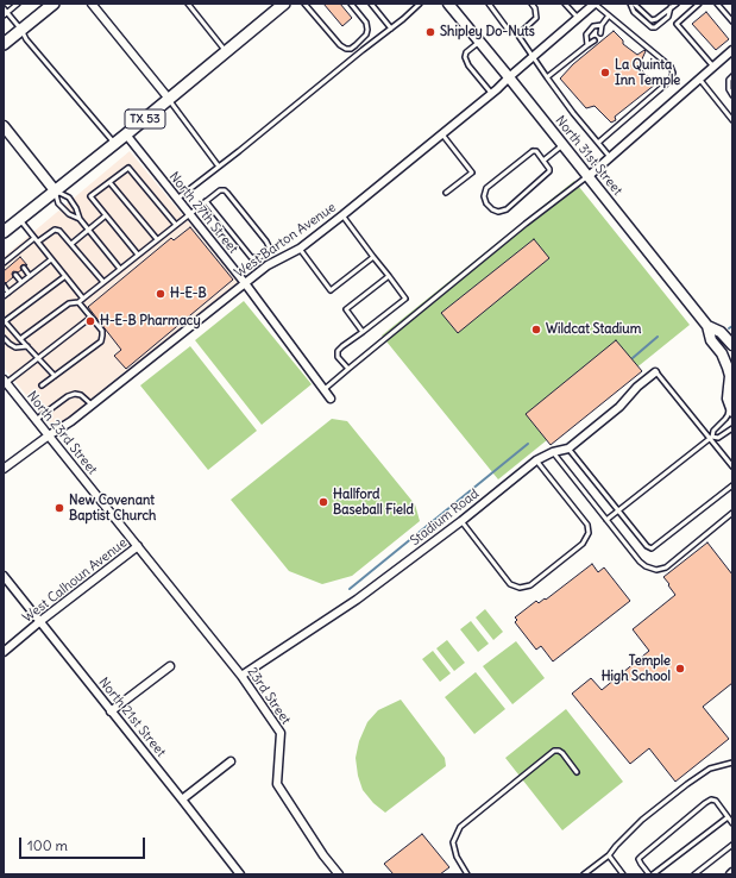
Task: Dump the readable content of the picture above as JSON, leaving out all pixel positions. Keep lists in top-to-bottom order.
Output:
{
  "streets": {
    "main road": ["TX 53"],
    "street": [
      "North 31st Street",
      "North 27th Street",
      "West Barton Avenue",
      "North 23rd Street",
      "Stadium Road",
      "West Calhoun Avenue",
      "23rd Street",
      "North 21st Street"
    ]
  },
  "crossings": [
    ["TX 53", "North 27th Street"],
    ["North 31st Street", "West Barton Avenue"],
    ["North 27th Street", "West Barton Avenue"],
    ["West Barton Avenue", "North 23rd Street"],
    ["North 23rd Street", "West Calhoun Avenue"],
    ["North 23rd Street", "23rd Street"],
    ["Stadium Road", "23rd Street"],
    ["West Calhoun Avenue", "23rd Street"],
    ["West Calhoun Avenue", "North 21st Street"]
  ],
  "places": [
    "Shipley Do-Nuts",
    "La Quinta Inn Temple",
    "H-E-B",
    "H-E-B Pharmacy",
    "Wildcat Stadium",
    "Hallford Baseball Field",
    "New Covenant Baptist Church",
    "Temple High School"
  ],
  "scale_bar": "100 m"
}
